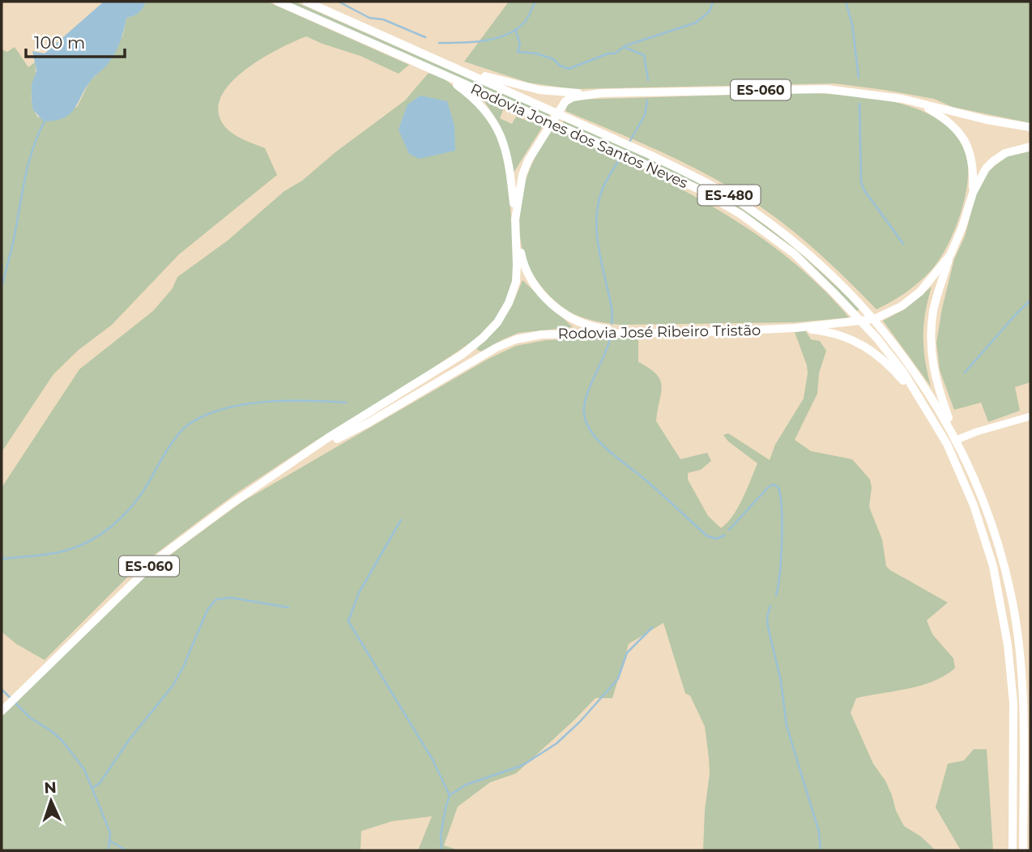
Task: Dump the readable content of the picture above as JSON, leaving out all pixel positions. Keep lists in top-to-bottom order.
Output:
{
  "streets": {
    "main road": [
      "ES-060",
      "Rodovia Jones dos Santos Neves",
      "ES-480",
      "Rodovia José Ribeiro Tristão"
    ]
  },
  "crossings": [
    ["ES-060", "Rodovia José Ribeiro Tristão"],
    ["Rodovia Jones dos Santos Neves", "Rodovia José Ribeiro Tristão"]
  ],
  "scale_bar": "100 m",
  "north": "top"
}
